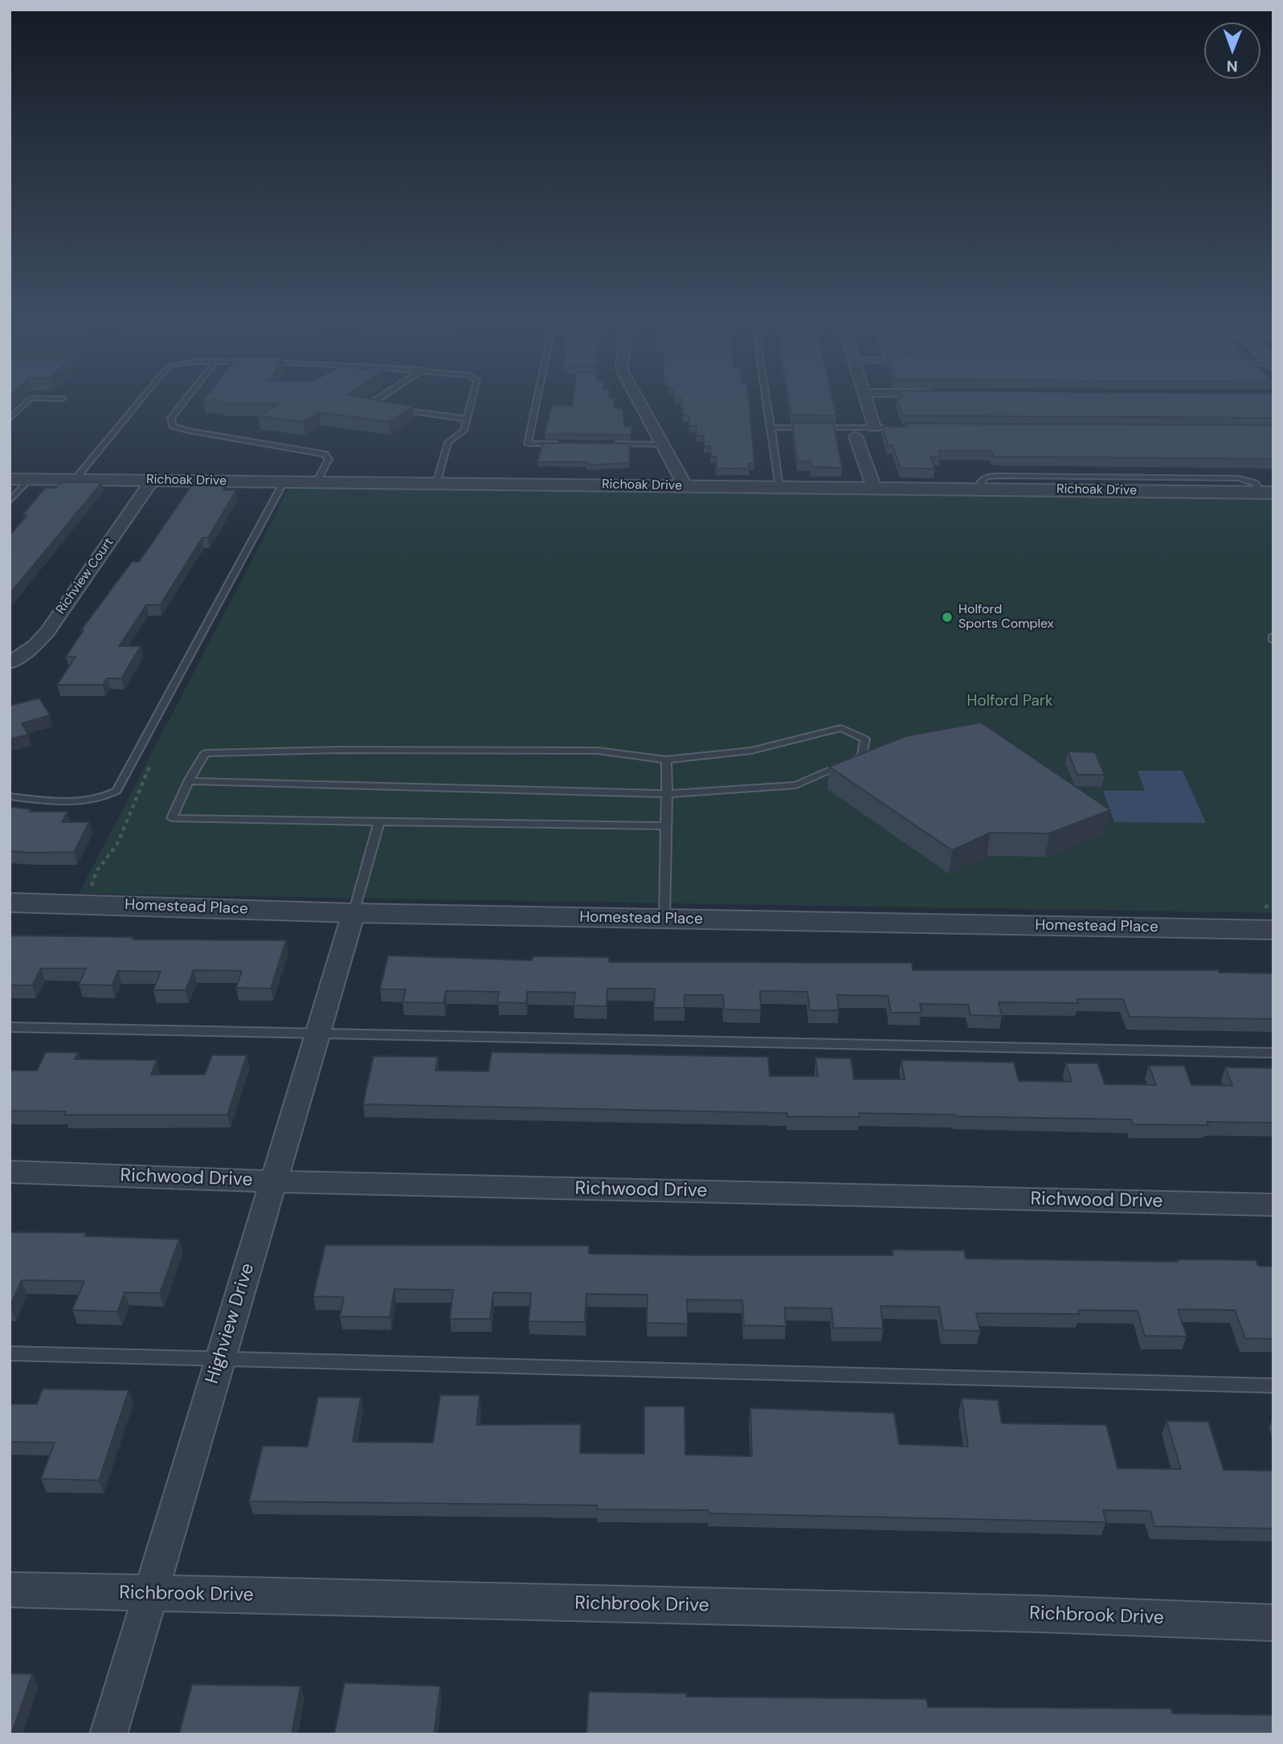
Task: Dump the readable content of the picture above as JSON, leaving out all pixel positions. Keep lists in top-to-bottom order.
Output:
{
  "streets": {
    "street": [
      "Richoak Drive",
      "Richview Court",
      "Homestead Place",
      "Richwood Drive",
      "Highview Drive",
      "Richbrook Drive"
    ]
  },
  "crossings": [
    ["Richoak Drive", "Richview Court"],
    ["Homestead Place", "Highview Drive"],
    ["Richwood Drive", "Highview Drive"],
    ["Highview Drive", "Richbrook Drive"]
  ],
  "parks": ["Holford Park"],
  "places": ["Holford Sports Complex"],
  "north": "bottom"
}
